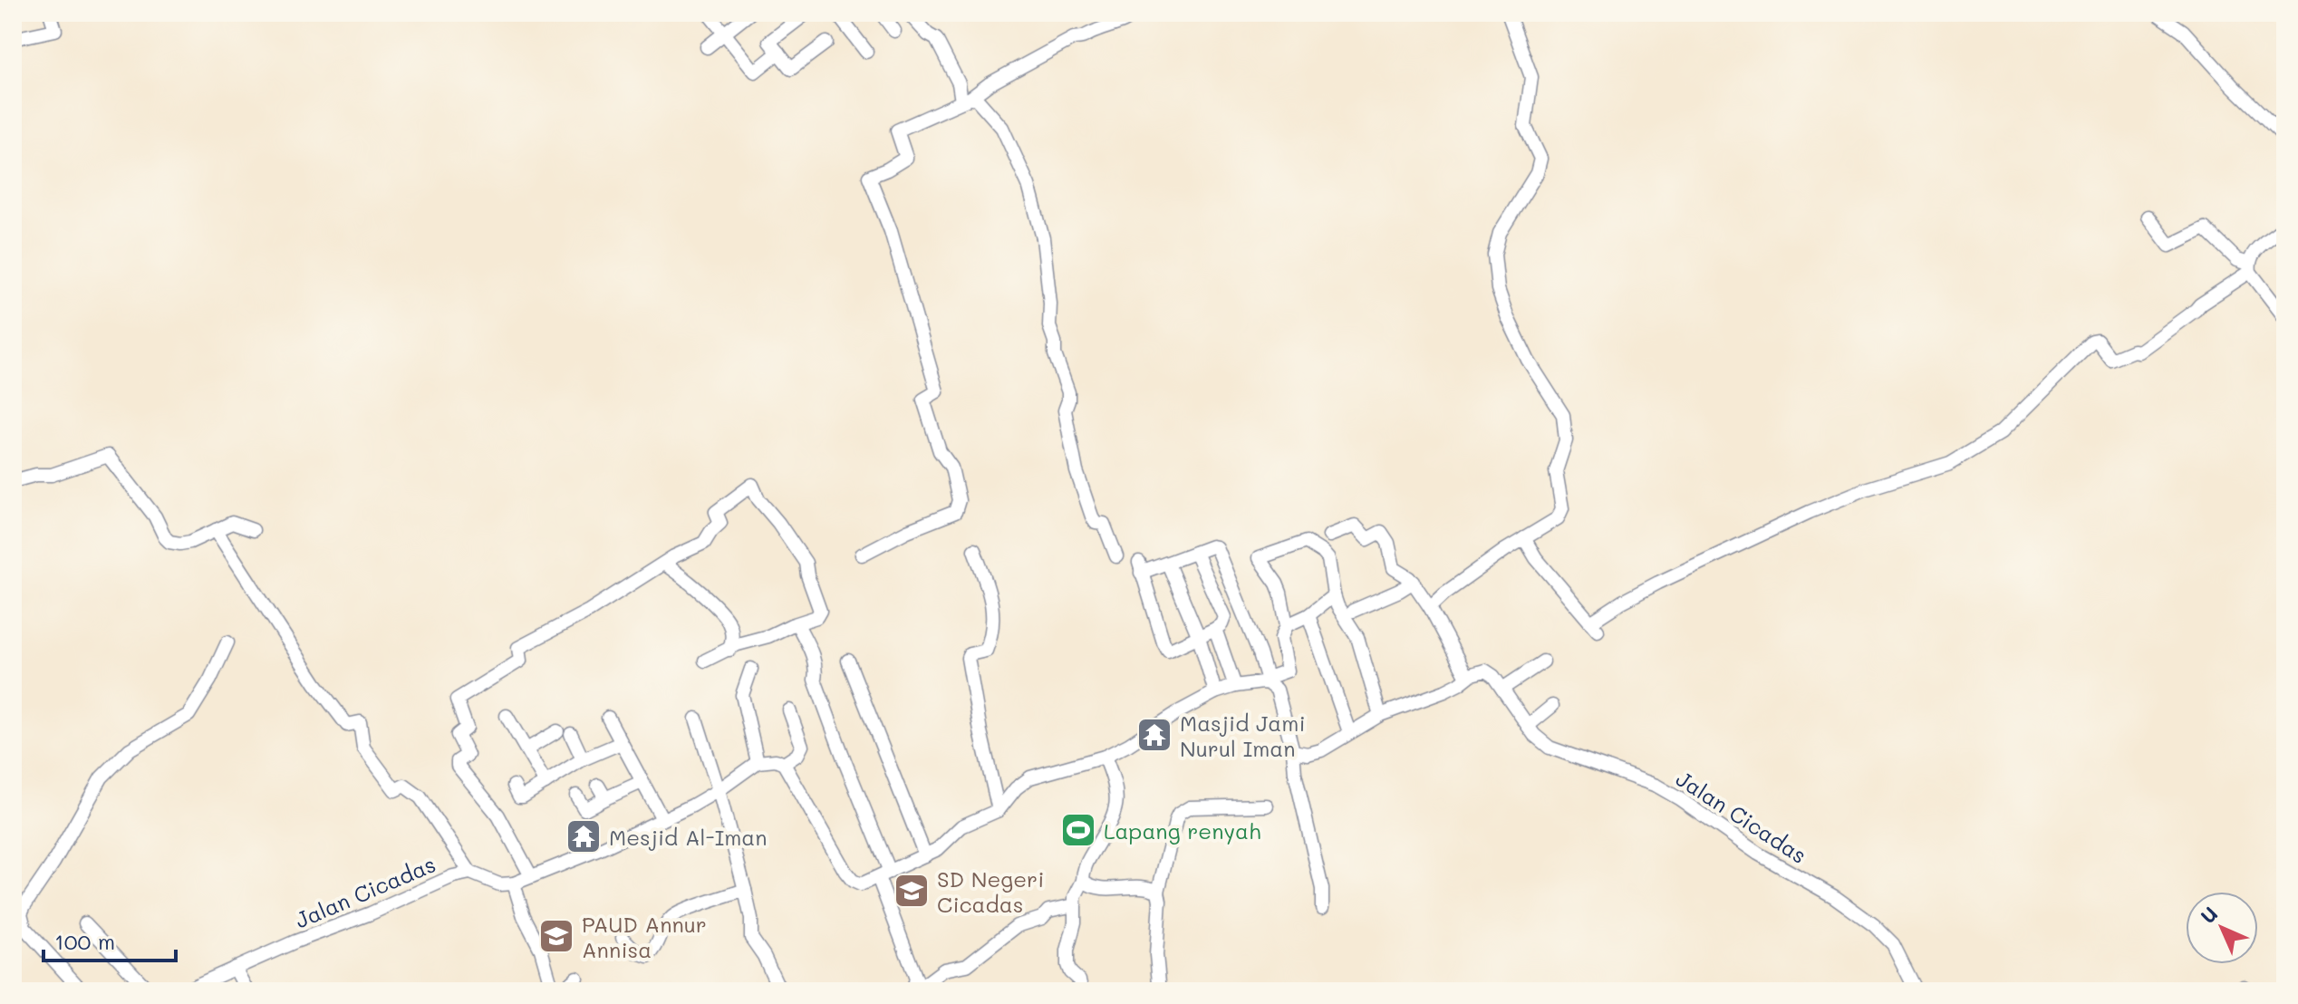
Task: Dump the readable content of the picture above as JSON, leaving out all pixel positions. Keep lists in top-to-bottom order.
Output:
{
  "streets": {
    "street": ["Jalan Cicadas"]
  },
  "places": {
    "temple": ["Masjid Jami Nurul Iman", "Mesjid Al-Iman"],
    "sports": ["Lapang renyah"],
    "school or university": ["SD Negeri Cicadas", "PAUD Annur Annisa"]
  },
  "scale_bar": "100 m",
  "north": "top left"
}
